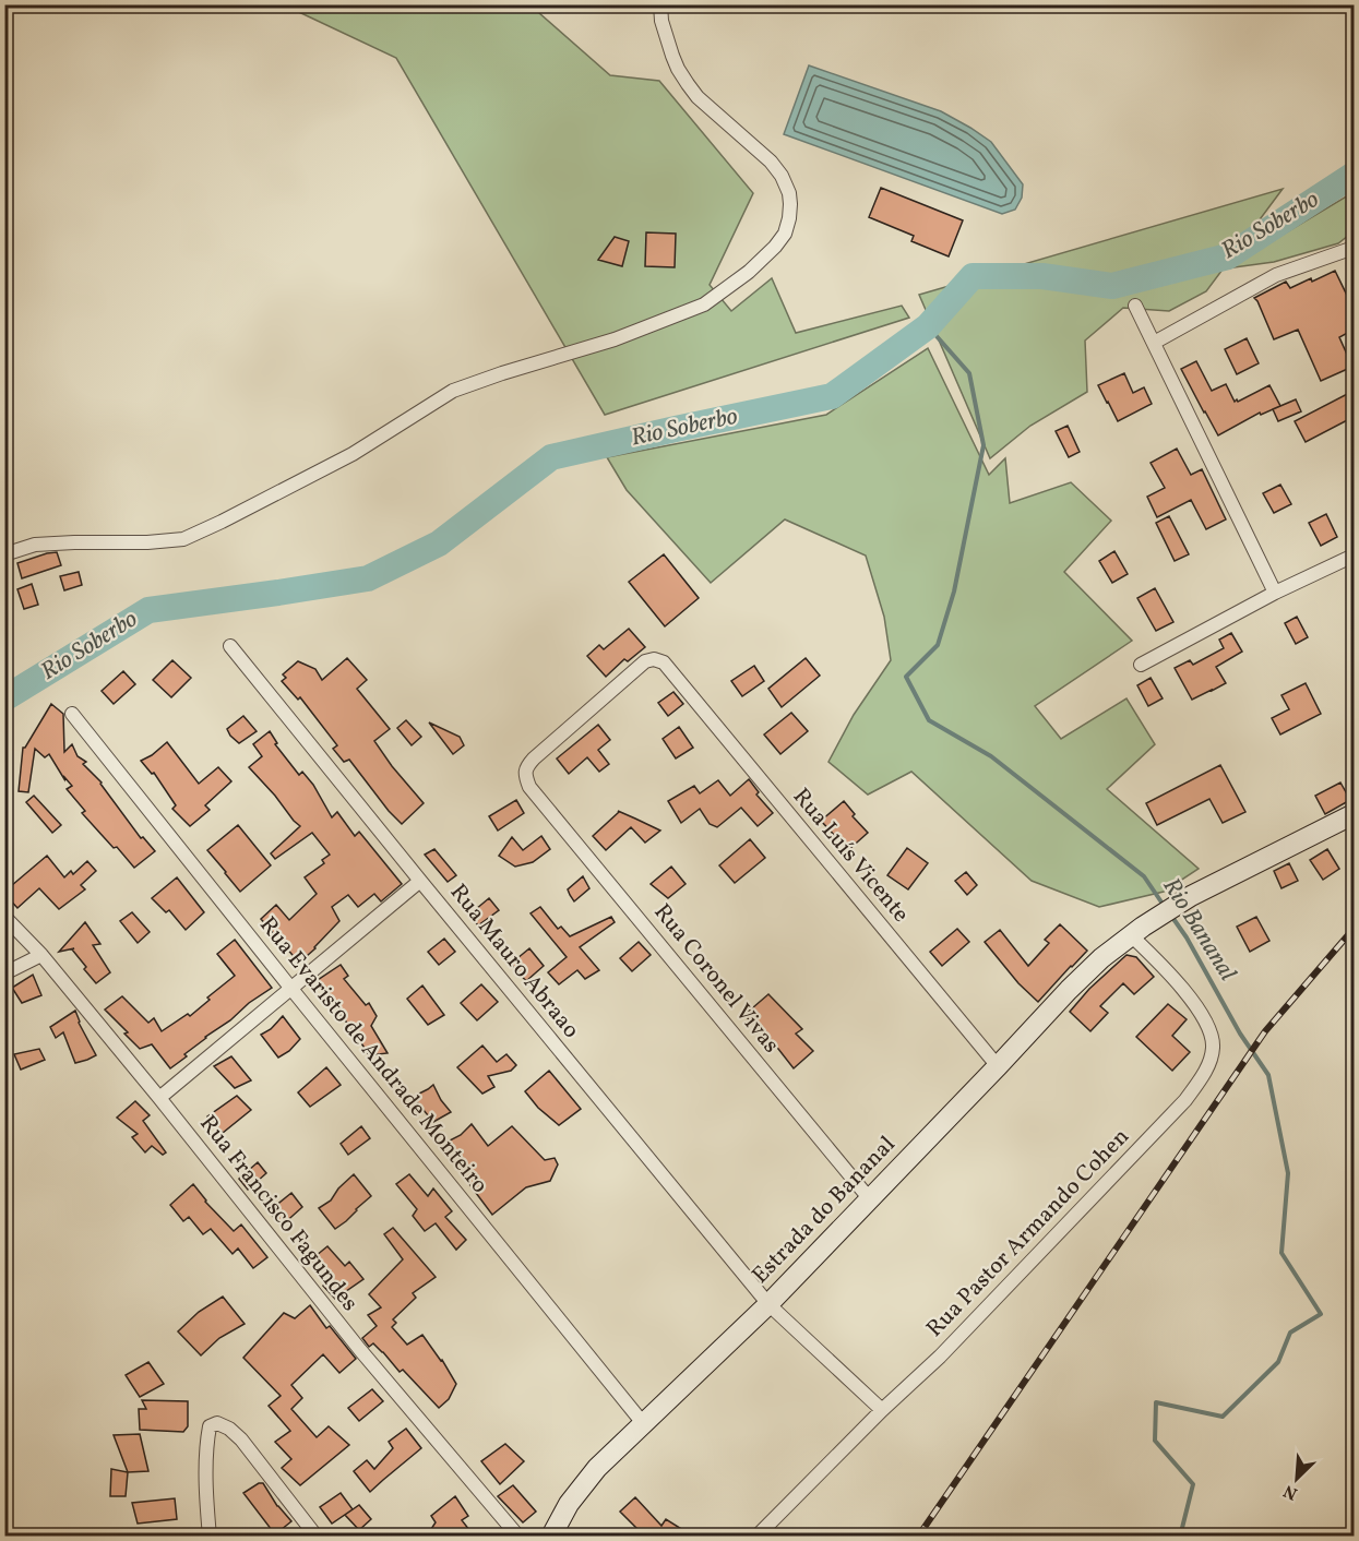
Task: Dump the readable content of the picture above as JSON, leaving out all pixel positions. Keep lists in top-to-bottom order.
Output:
{
  "streets": {
    "main road": ["Estrada do Bananal"],
    "street": [
      "Rua Luís Vicente",
      "Rua Mauro Abraao",
      "Rua Coronel Vivas",
      "Rua Evaristo de Andrade Monteiro",
      "Rua Francisco Fagundes",
      "Rua Pastor Armando Cohen"
    ]
  },
  "crossings": [
    ["Rua Luís Vicente", "Rua Coronel Vivas"],
    ["Rua Luís Vicente", "Estrada do Bananal"],
    ["Rua Mauro Abraao", "Estrada do Bananal"],
    ["Rua Mauro Abraao", "Rua Pastor Armando Cohen"],
    ["Rua Coronel Vivas", "Estrada do Bananal"],
    ["Rua Evaristo de Andrade Monteiro", "Estrada do Bananal"],
    ["Estrada do Bananal", "Rua Pastor Armando Cohen"]
  ],
  "water": ["Rio Soberbo", "Rio Bananal"],
  "north": "bottom left"
}
